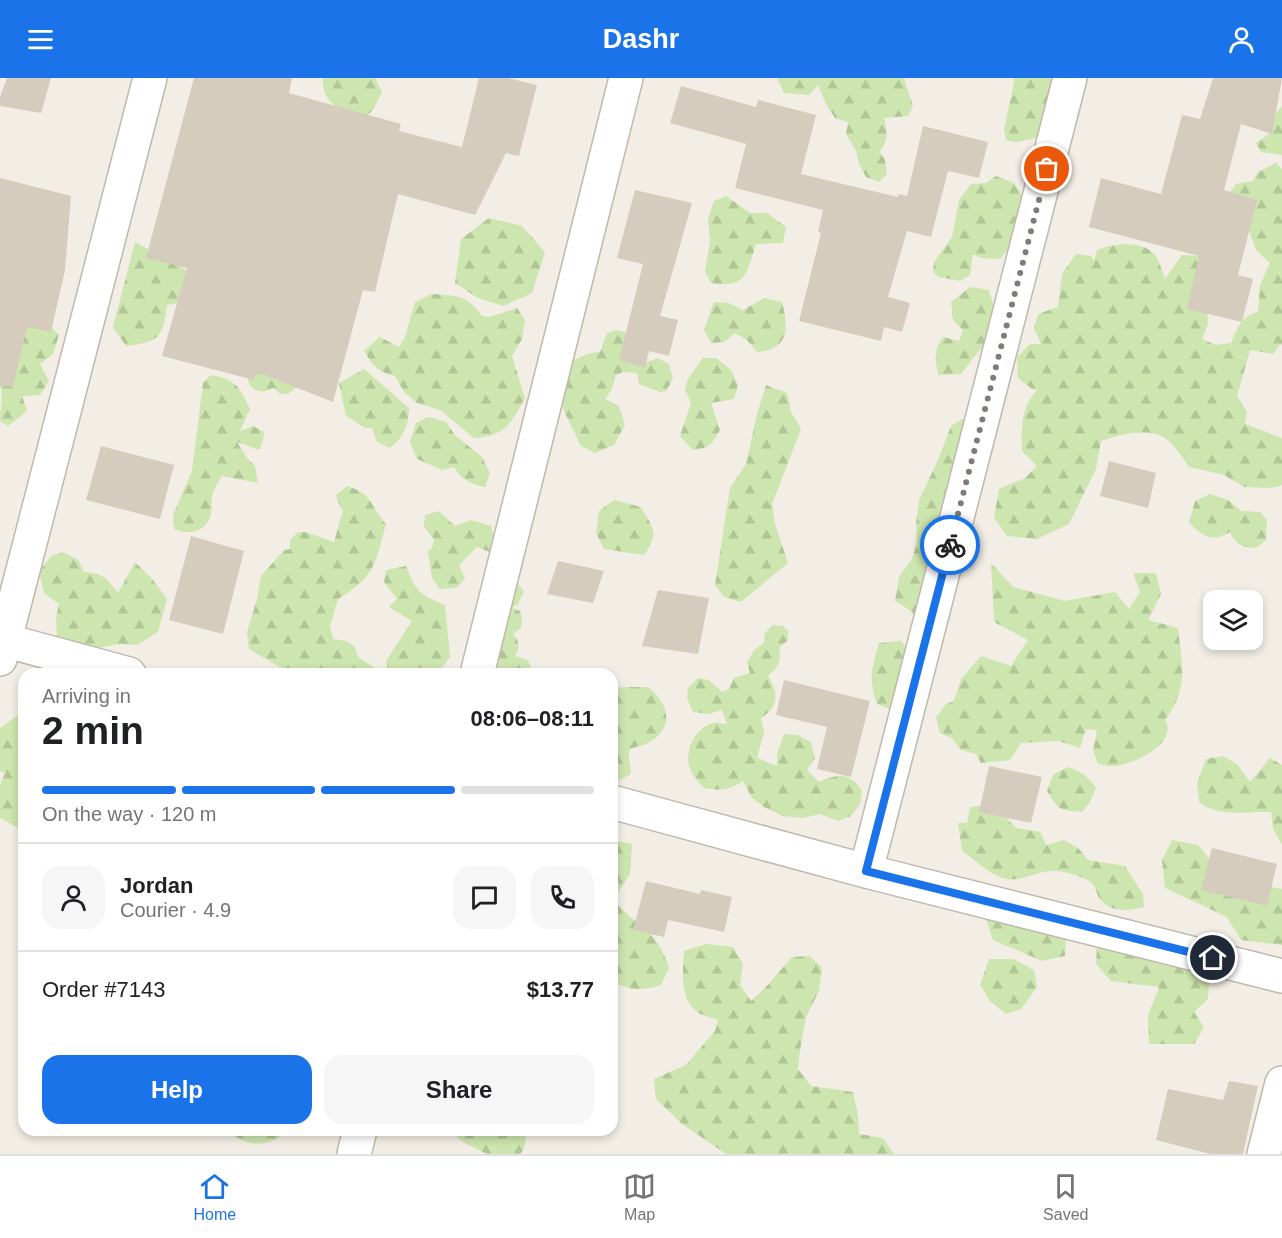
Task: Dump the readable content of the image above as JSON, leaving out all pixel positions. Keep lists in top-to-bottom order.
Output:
{
  "page": {
    "header": "Dashr",
    "heading": ["2 min", "Arriving in", "08:06–08:11"],
    "panel": [
      "Jordan",
      "Courier · 4.9",
      "Order #7143",
      "$13.77"
    ],
    "bar": "On the way · 120 m",
    "buttons": ["Help", "Share"],
    "tabs": ["Home", "Map", "Saved"]
  }
}
